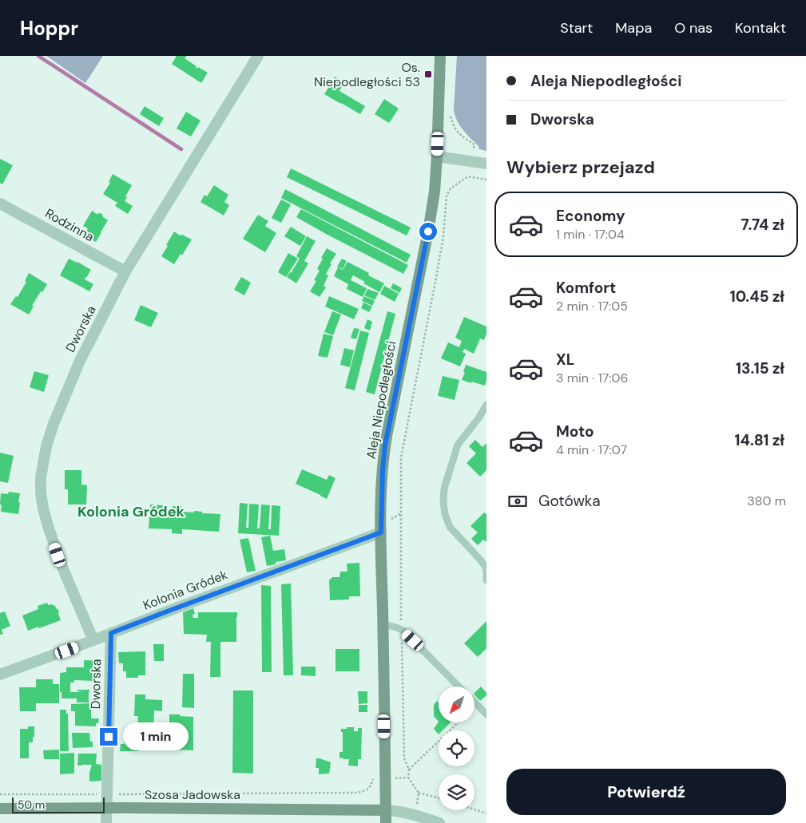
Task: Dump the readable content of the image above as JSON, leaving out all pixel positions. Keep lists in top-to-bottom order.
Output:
{
  "streets": {
    "main road": ["Aleja Niepodległości", "Szosa Jadowska"],
    "street": ["Rodzinna", "Dworska", "Kolonia Gródek"]
  },
  "crossings": [
    ["Rodzinna", "Dworska"],
    ["Dworska", "Kolonia Gródek"],
    ["Dworska", "Szosa Jadowska"],
    ["Aleja Niepodległości", "Kolonia Gródek"],
    ["Aleja Niepodległości", "Szosa Jadowska"]
  ],
  "districts": ["Kolonia Gródek"],
  "places": {
    "transit": ["Os. Niepodległości 53"]
  },
  "scale_bar": "50 m",
  "north": "bottom left",
  "page": {
    "header": "Hoppr",
    "nav": [
      "Start",
      "Mapa",
      "O nas",
      "Kontakt"
    ],
    "banner": ["Aleja Niepodległości", "Dworska"],
    "heading": "Wybierz przejazd",
    "list": [
      {
        "name": "Economy",
        "note": "1 min · 17:04",
        "value": "7.74 zł"
      },
      {
        "name": "Komfort",
        "note": "2 min · 17:05",
        "value": "10.45 zł"
      },
      {
        "name": "XL",
        "note": "3 min · 17:06",
        "value": "13.15 zł"
      },
      {
        "name": "Moto",
        "note": "4 min · 17:07",
        "value": "14.81 zł"
      }
    ],
    "pay": ["Gotówka", "380 m"],
    "bubble": "1 min",
    "buttons": "Potwierdź",
    "scale": "50 m"
  }
}
